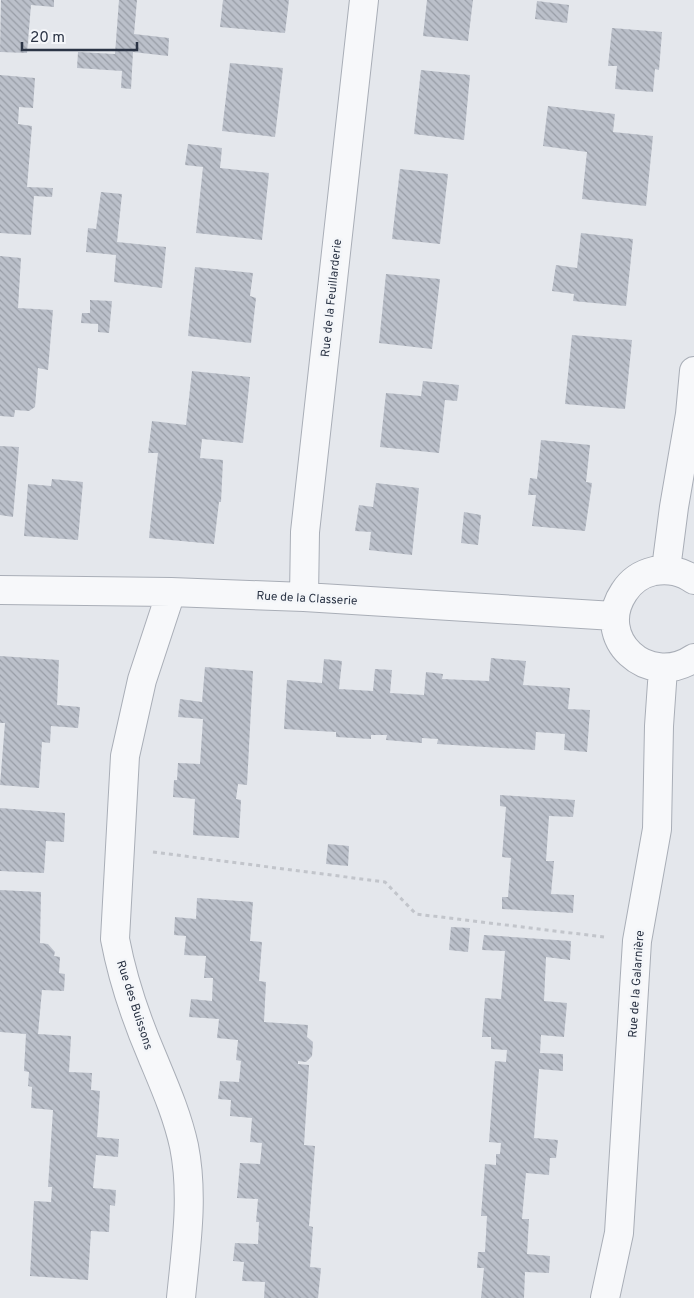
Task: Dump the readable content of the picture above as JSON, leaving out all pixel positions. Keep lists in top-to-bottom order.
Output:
{
  "streets": {
    "street": [
      "Rue de la Feuillarderie",
      "Rue de la Classerie",
      "Rue de la Galarnière",
      "Rue des Buissons"
    ]
  },
  "crossings": [
    ["Rue de la Feuillarderie", "Rue de la Classerie"],
    ["Rue de la Classerie", "Rue des Buissons"]
  ],
  "scale_bar": "20 m"
}
